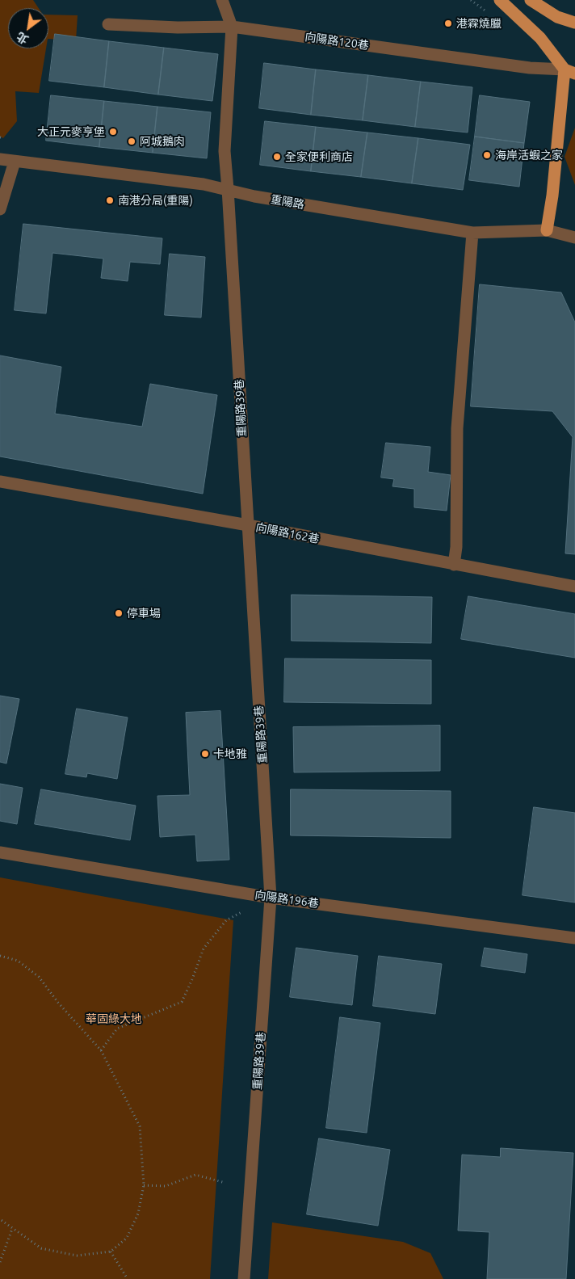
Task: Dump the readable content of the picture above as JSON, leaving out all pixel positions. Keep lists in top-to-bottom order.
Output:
{
  "streets": {
    "street": [
      "向陽路120巷",
      "重陽路",
      "重陽路39巷",
      "向陽路162巷",
      "向陽路196巷"
    ]
  },
  "crossings": [
    ["向陽路120巷", "重陽路39巷"],
    ["重陽路", "重陽路39巷"],
    ["重陽路39巷", "向陽路162巷"],
    ["重陽路39巷", "向陽路196巷"]
  ],
  "parks": ["華固綠大地"],
  "places": [
    "港霖燒臘",
    "大正元麥亨堡",
    "阿城鵝肉",
    "海岸活蝦之家",
    "全家便利商店",
    "南港分局(重陽)",
    "停車場",
    "卡地雅"
  ],
  "north": "bottom left"
}
